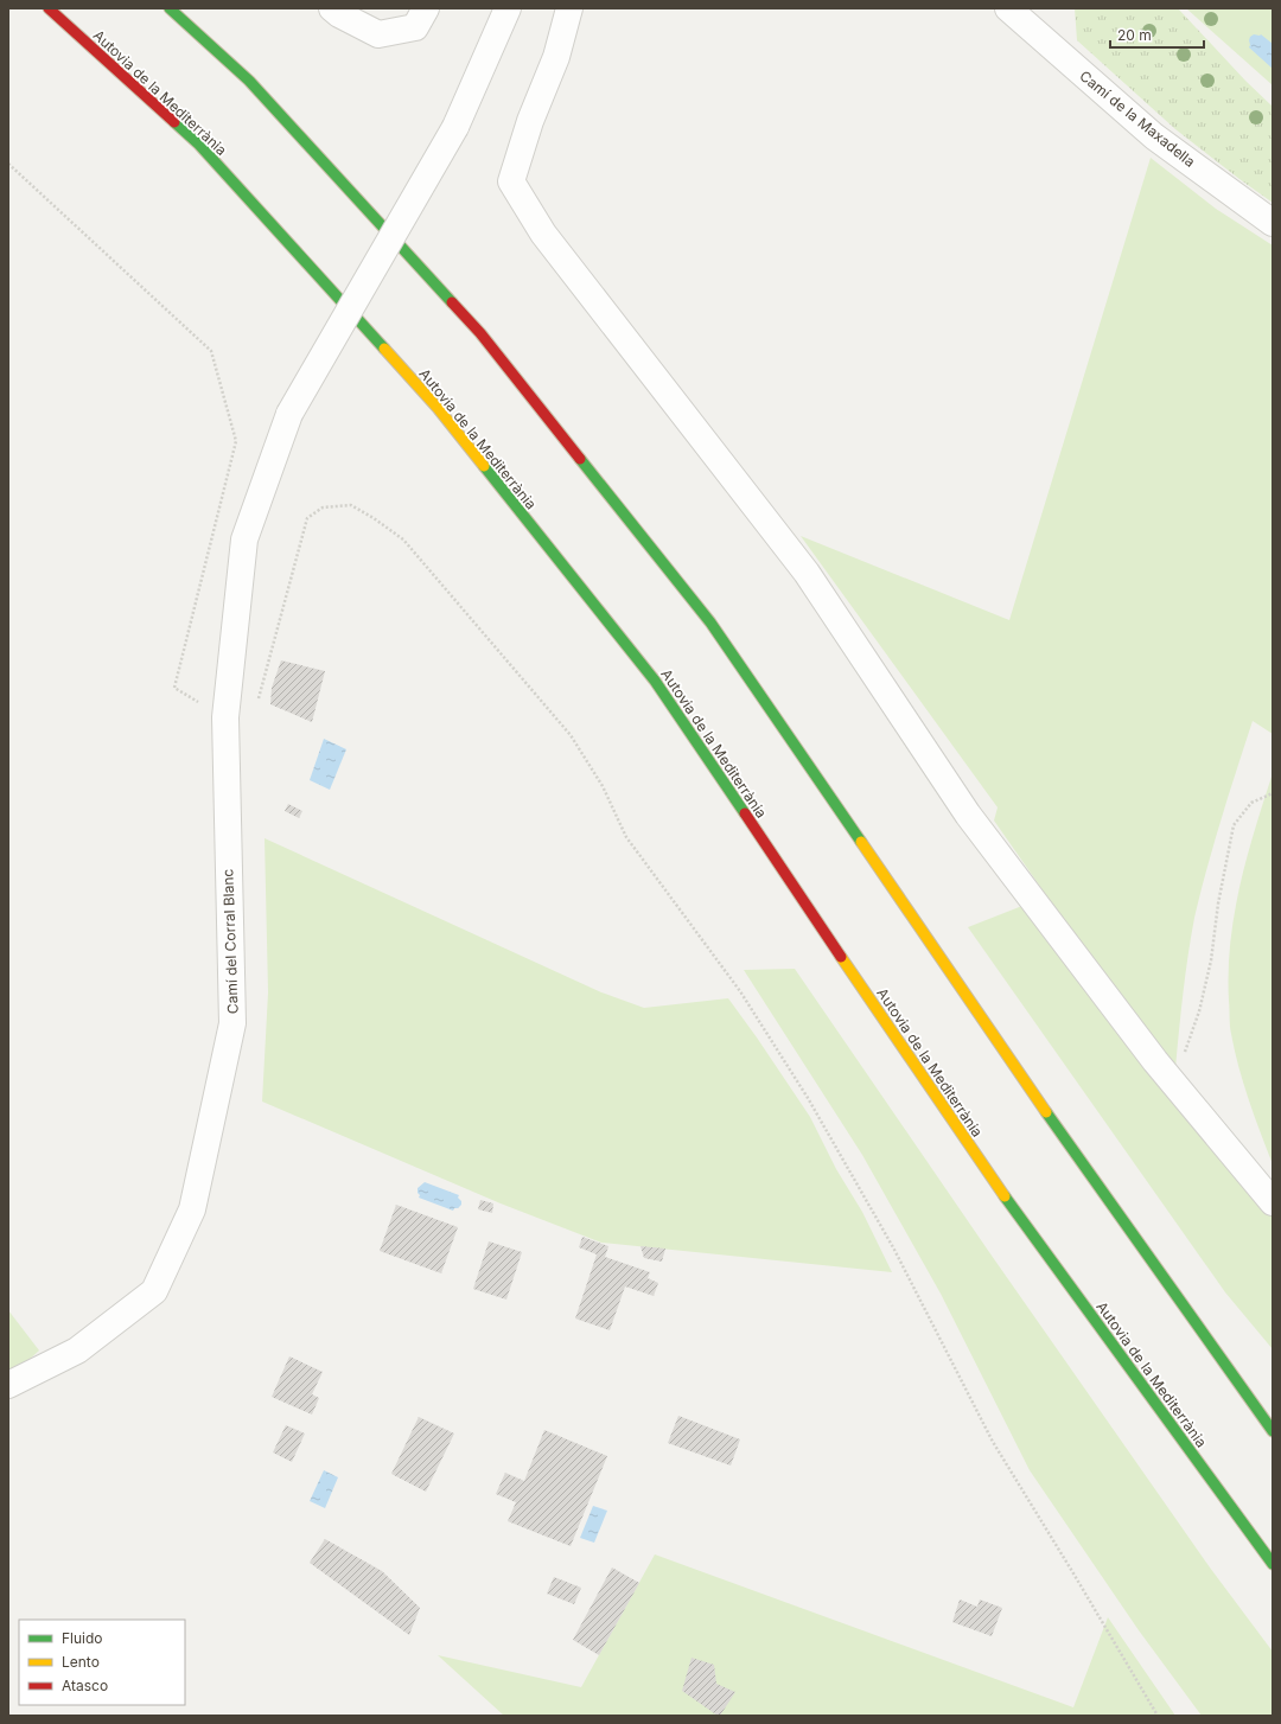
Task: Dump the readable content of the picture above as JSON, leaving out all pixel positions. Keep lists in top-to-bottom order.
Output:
{
  "streets": {
    "highway": ["Autovia de la Mediterrània"],
    "street": ["Camí de la Maxadella", "Camí del Corral Blanc"]
  },
  "legend": ["Fluido", "Lento", "Atasco"],
  "scale_bar": "20 m"
}
